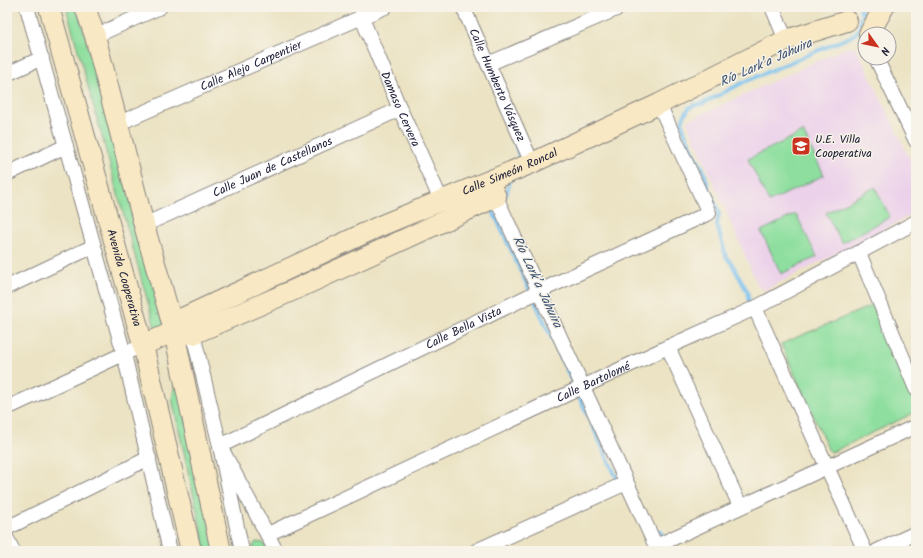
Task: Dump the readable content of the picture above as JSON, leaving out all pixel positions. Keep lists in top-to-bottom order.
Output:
{
  "streets": {
    "street": [
      "Calle Alejo Carpentier",
      "Calle Humberto Vásquez",
      "Damaso Cervera",
      "Calle Juan de Castellanos",
      "Calle Simeón Roncal",
      "Avenida Cooperativa",
      "Calle Bella Vista",
      "Calle Bartolomé"
    ]
  },
  "crossings": [
    ["Calle Alejo Carpentier", "Damaso Cervera"],
    ["Calle Humberto Vásquez", "Calle Simeón Roncal"],
    ["Damaso Cervera", "Calle Juan de Castellanos"],
    ["Damaso Cervera", "Calle Simeón Roncal"],
    ["Calle Simeón Roncal", "Calle Bella Vista"]
  ],
  "water": ["Río Lark’a Jahuira"],
  "places": {
    "school or university": ["U.E. Villa Cooperativa"]
  },
  "north": "bottom right"
}
